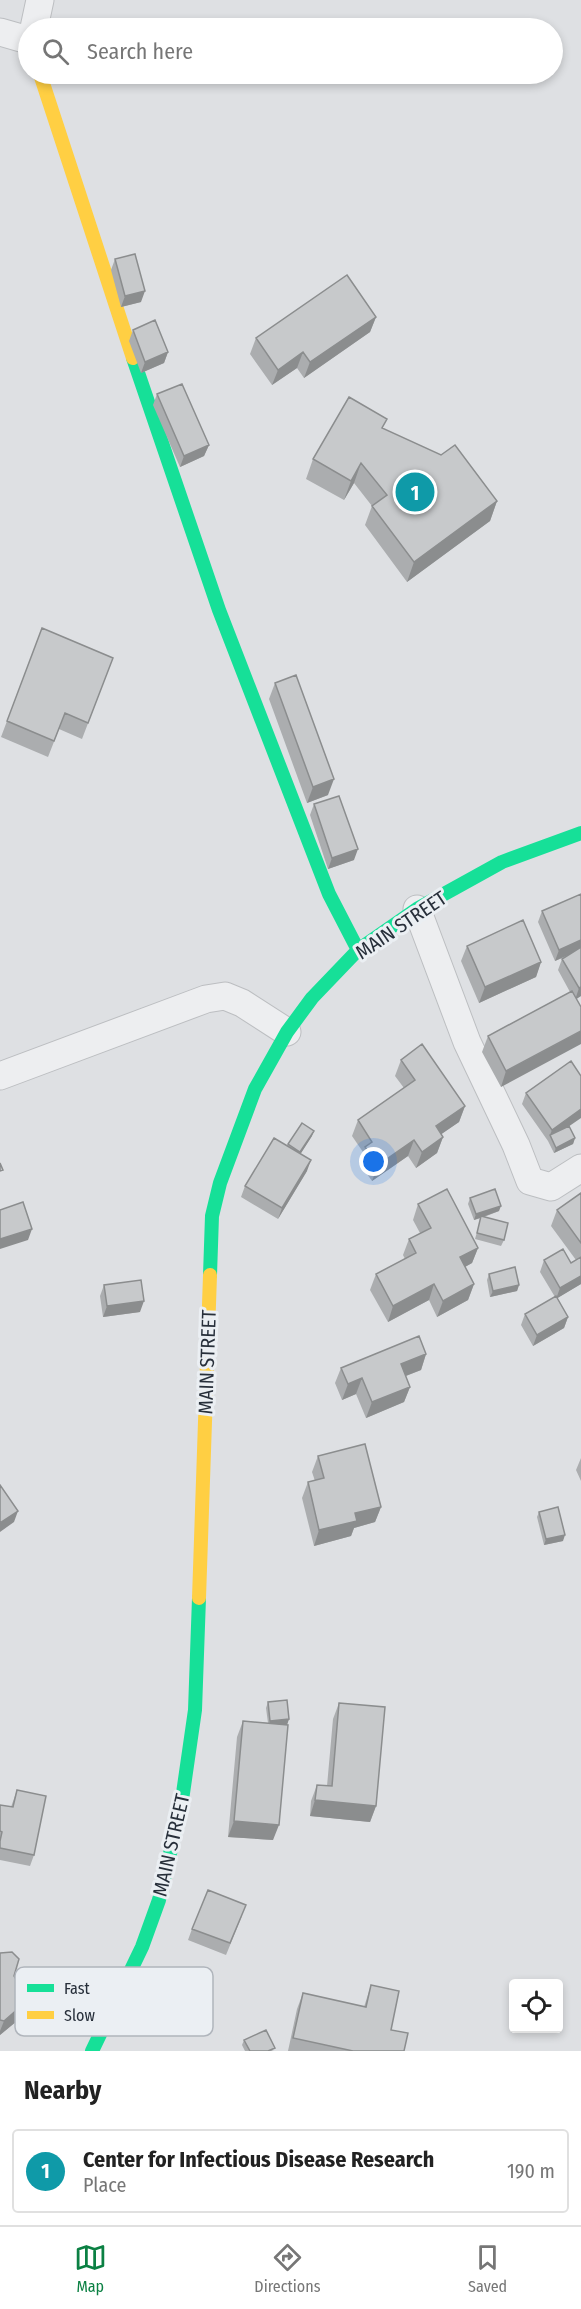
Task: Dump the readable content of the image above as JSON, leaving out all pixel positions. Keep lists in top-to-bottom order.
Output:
{
  "streets": {
    "main road": ["MAIN STREET"]
  },
  "legend": ["Fast", "Slow"],
  "page": {
    "search": "Search here",
    "pins": "1",
    "heading": "Nearby",
    "list": [
      {
        "mark": "1",
        "name": "Center for Infectious Disease Research",
        "note": "Place",
        "value": "190 m"
      }
    ],
    "nav": ["Map", "Directions", "Saved"]
  }
}
